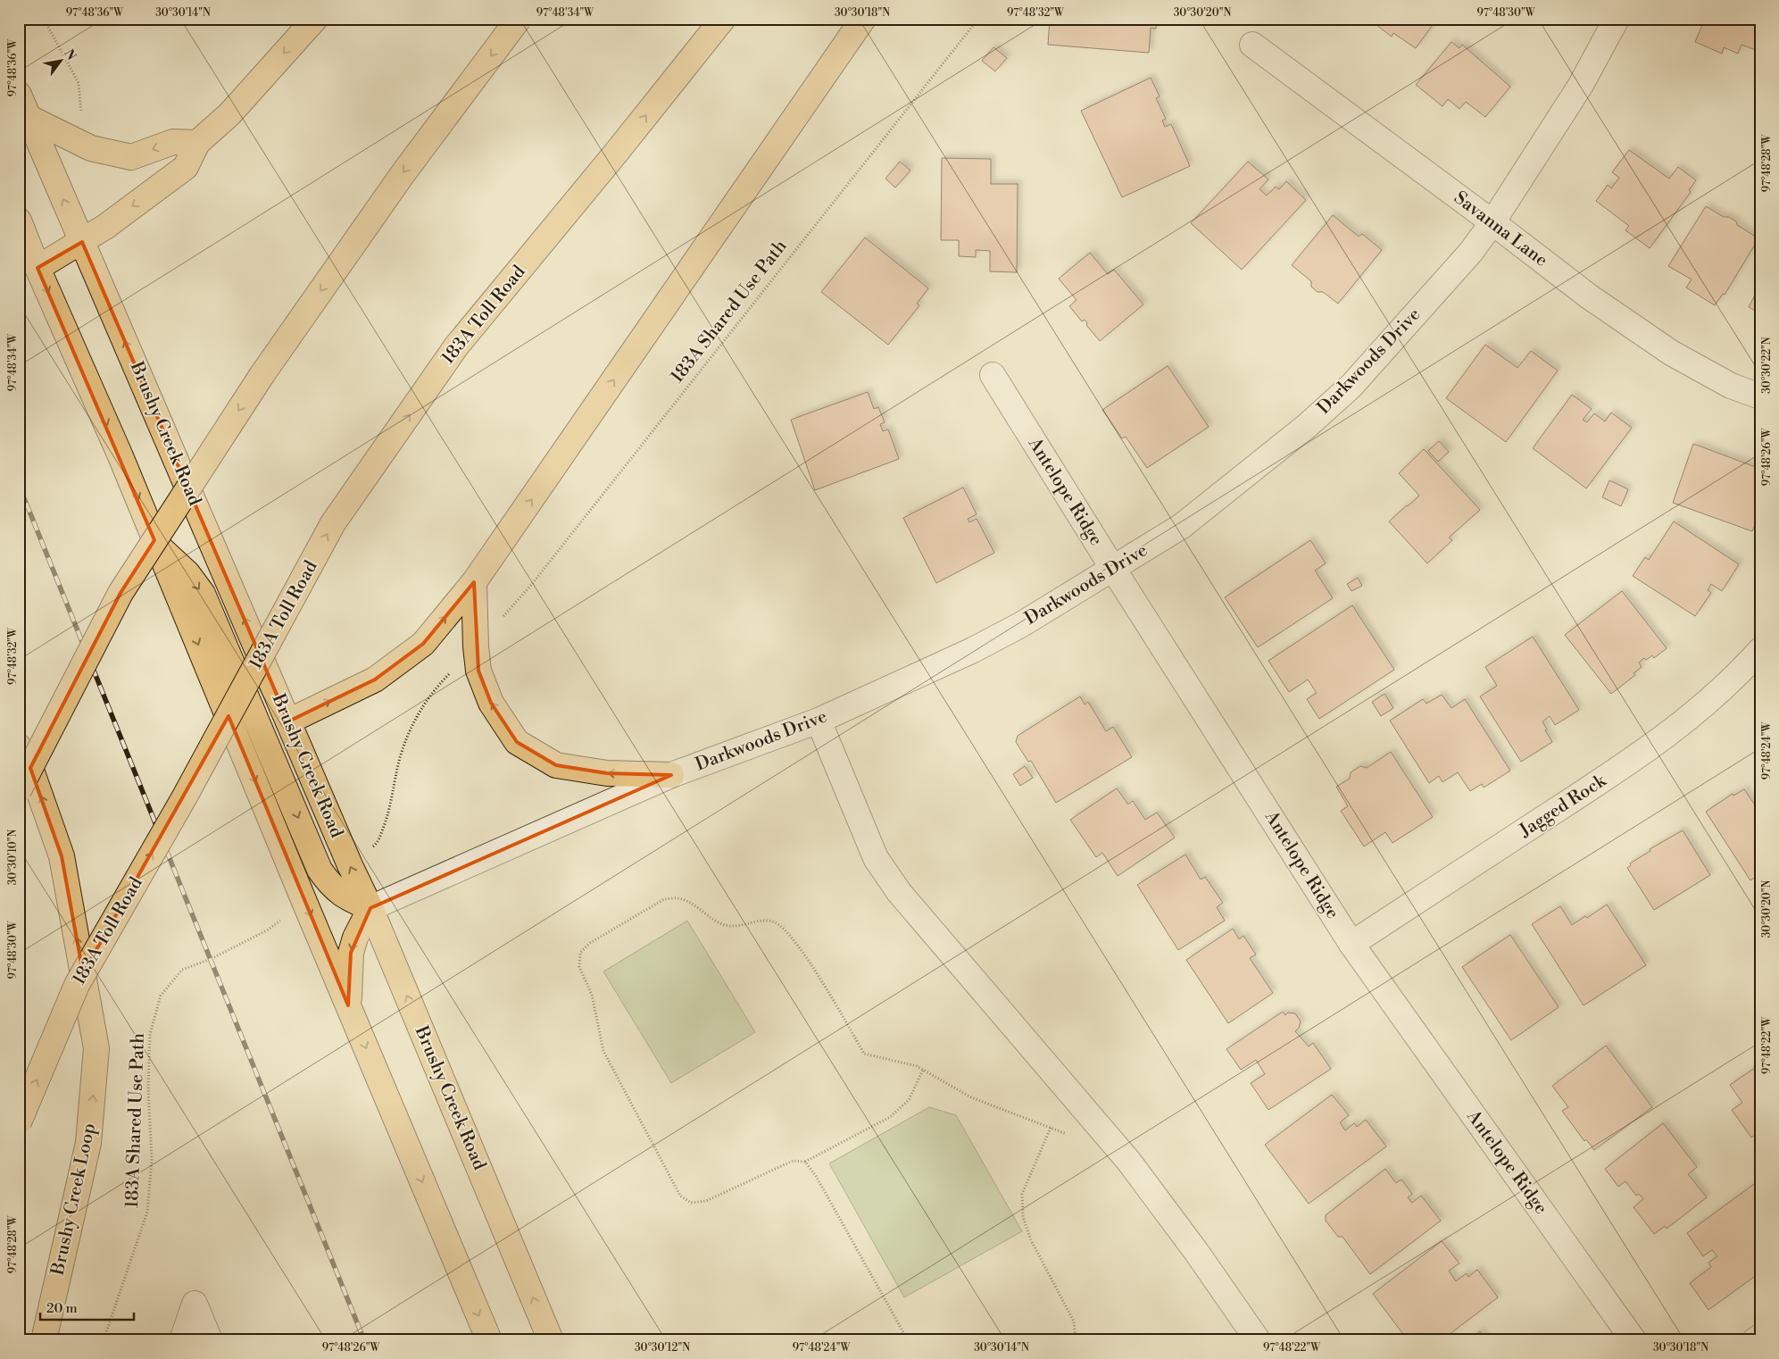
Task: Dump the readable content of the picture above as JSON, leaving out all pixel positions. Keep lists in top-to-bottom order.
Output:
{
  "streets": {
    "main road": ["183A Toll Road", "Brushy Creek Road", "Brushy Creek Loop"],
    "street": [
      "Savanna Lane",
      "Darkwoods Drive",
      "Antelope Ridge",
      "Jagged Rock"
    ],
    "path": ["183A Shared Use Path"]
  },
  "crossings": [
    ["Savanna Lane", "Darkwoods Drive"],
    ["Darkwoods Drive", "Brushy Creek Road"],
    ["Darkwoods Drive", "Antelope Ridge"],
    ["Antelope Ridge", "Jagged Rock"]
  ],
  "scale_bar": "20 m",
  "north": "top right",
  "coordinates": [
    "97°48'36\"W",
    "30°30'14\"N",
    "97°48'34\"W",
    "30°30'18\"N",
    "97°48'32\"W",
    "30°30'20\"N",
    "97°48'30\"W",
    "97°48'28\"W",
    "30°30'22\"N",
    "97°48'26\"W",
    "97°48'24\"W",
    "30°30'10\"N",
    "97°48'22\"W",
    "30°30'12\"N"
  ]
}
